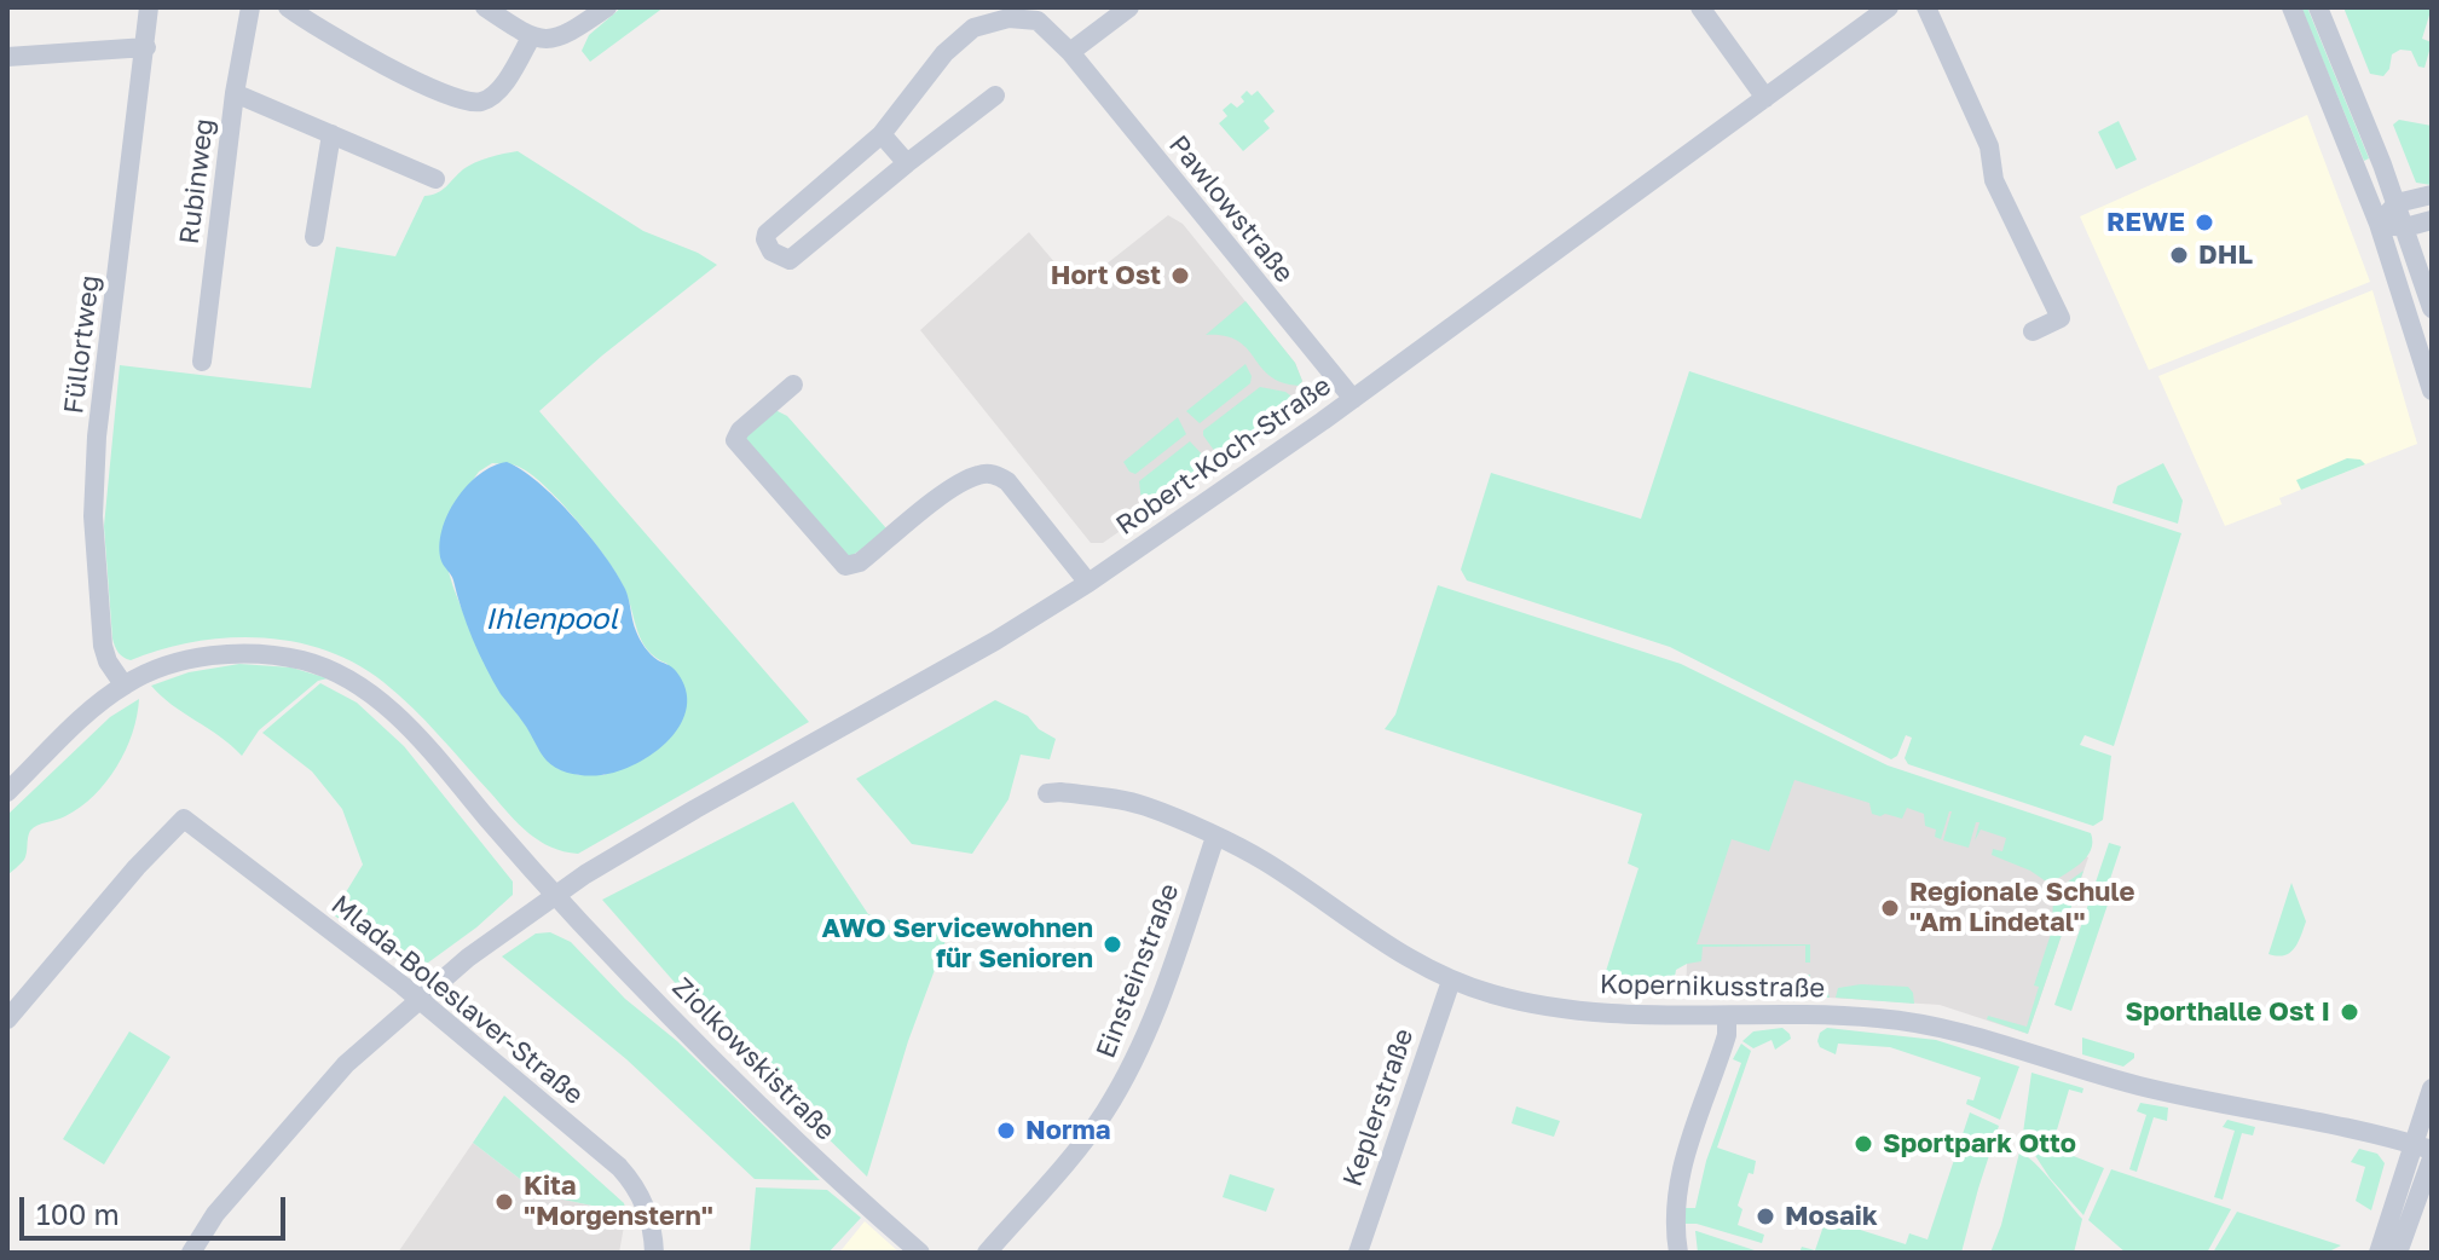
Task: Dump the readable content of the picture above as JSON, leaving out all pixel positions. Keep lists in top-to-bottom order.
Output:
{
  "streets": {
    "street": [
      "Rubinweg",
      "Pawlowstraße",
      "Füllortweg",
      "Robert-Koch-Straße",
      "Einsteinstraße",
      "Kopernikusstraße",
      "Mlada-Boleslaver-Straße",
      "Ziolkowskistraße",
      "Keplerstraße"
    ]
  },
  "crossings": [
    ["Pawlowstraße", "Robert-Koch-Straße"],
    ["Füllortweg", "Ziolkowskistraße"],
    ["Robert-Koch-Straße", "Mlada-Boleslaver-Straße"],
    ["Robert-Koch-Straße", "Ziolkowskistraße"],
    ["Einsteinstraße", "Kopernikusstraße"],
    ["Kopernikusstraße", "Keplerstraße"]
  ],
  "water": ["Ihlenpool"],
  "places": [
    "REWE",
    "DHL",
    "Hort Ost",
    "Regionale Schule \"Am Lindetal\"",
    "AWO Servicewohnen für Senioren",
    "Sporthalle Ost I",
    "Norma",
    "Sportpark Otto",
    "Kita \"Morgenstern\"",
    "Mosaik"
  ],
  "scale_bar": "100 m"
}
